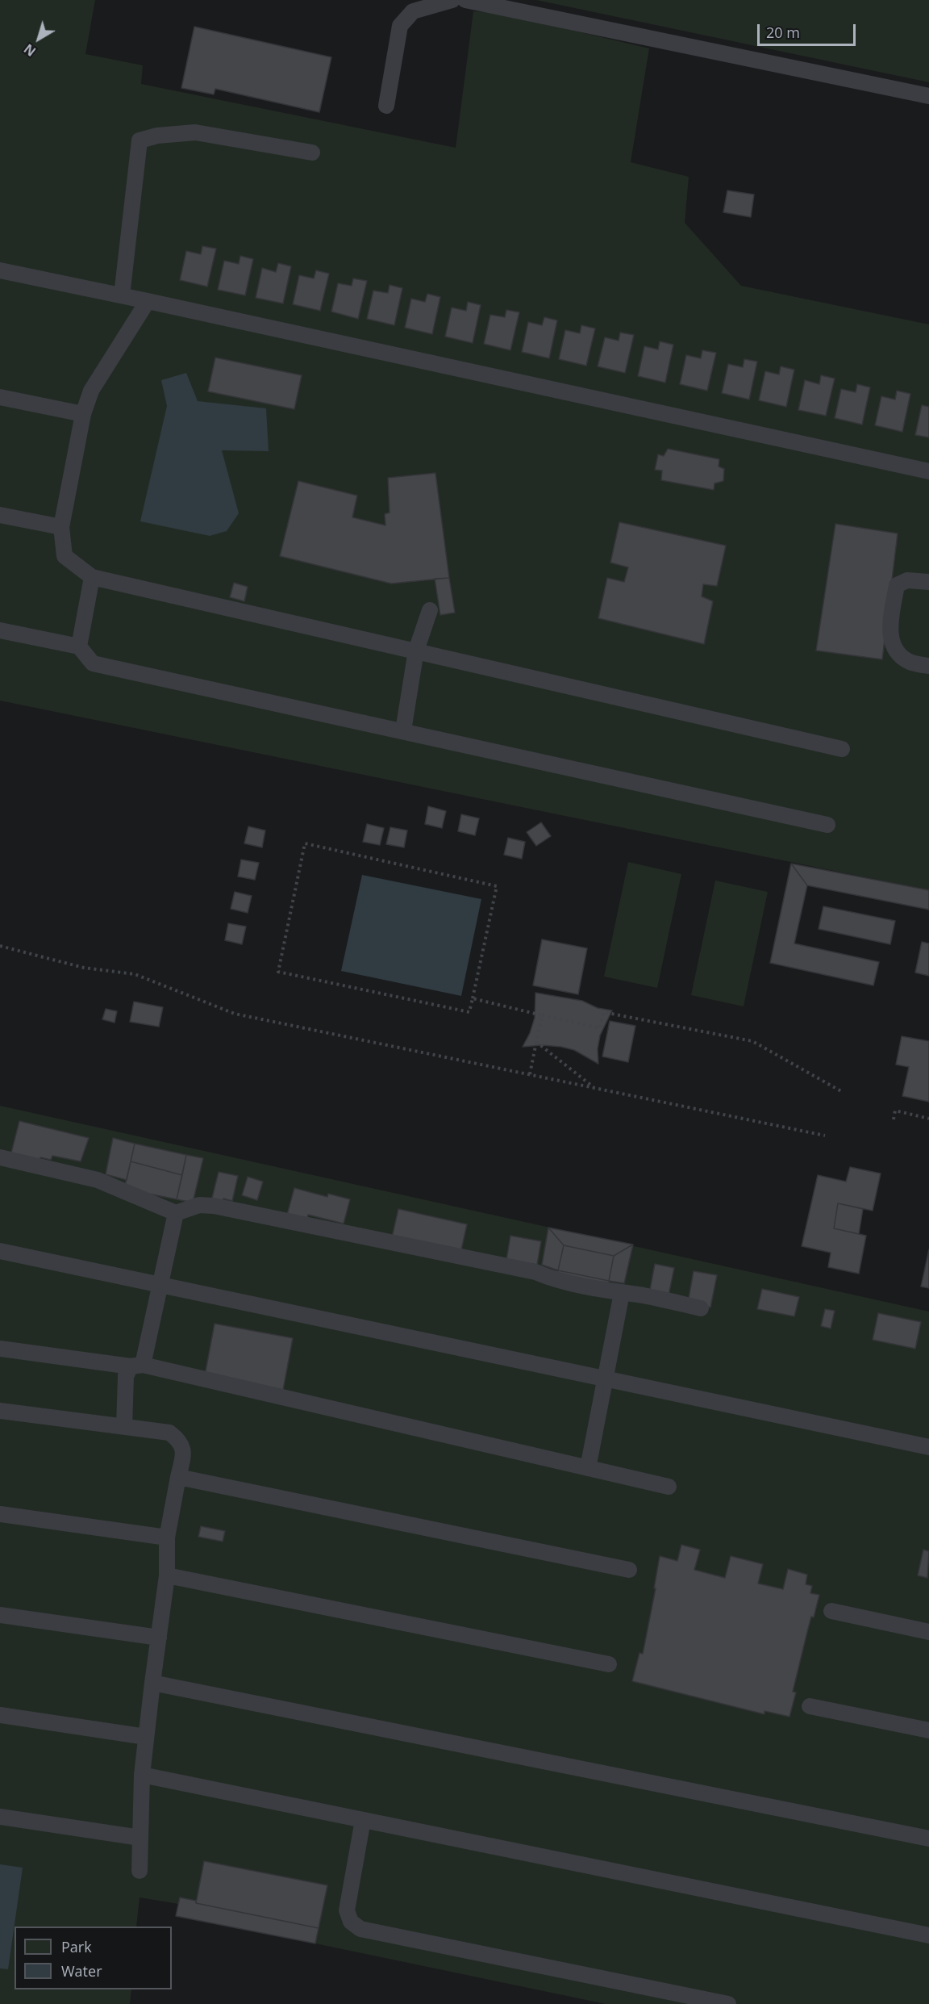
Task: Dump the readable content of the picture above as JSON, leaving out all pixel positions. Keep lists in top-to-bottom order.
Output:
{
  "legend": ["Park", "Water"],
  "scale_bar": "20 m",
  "north": "bottom left"
}
